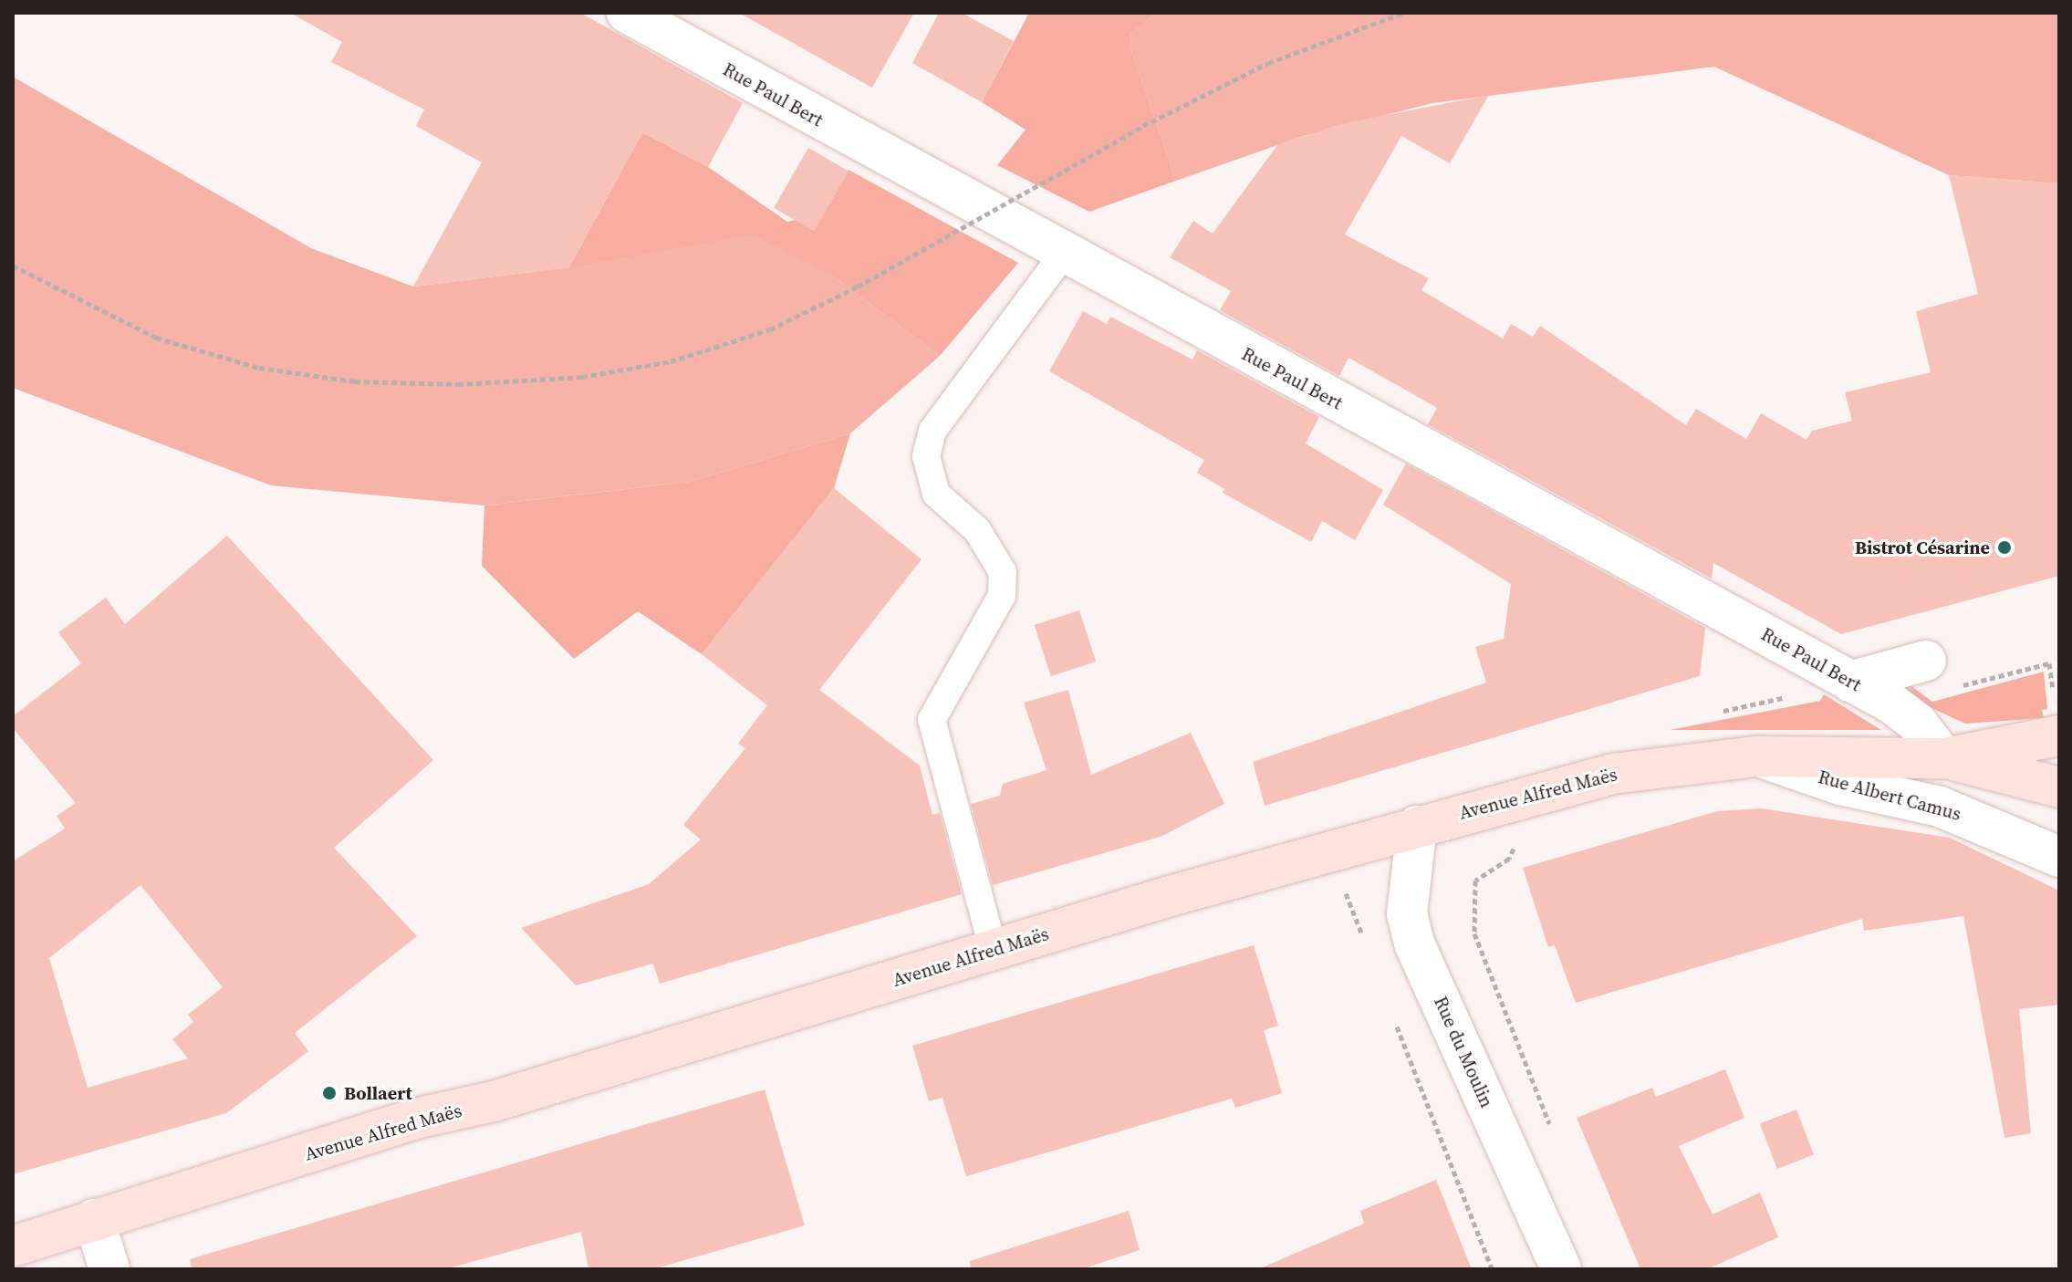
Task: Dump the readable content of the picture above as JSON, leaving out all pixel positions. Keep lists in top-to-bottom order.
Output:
{
  "streets": {
    "main road": ["Avenue Alfred Maës"],
    "street": ["Rue Paul Bert", "Rue Albert Camus", "Rue du Moulin"]
  },
  "crossings": [
    ["Rue Paul Bert", "Avenue Alfred Maës"],
    ["Avenue Alfred Maës", "Rue Albert Camus"],
    ["Avenue Alfred Maës", "Rue du Moulin"]
  ],
  "places": ["Bistrot Césarine", "Bollaert"]
}
